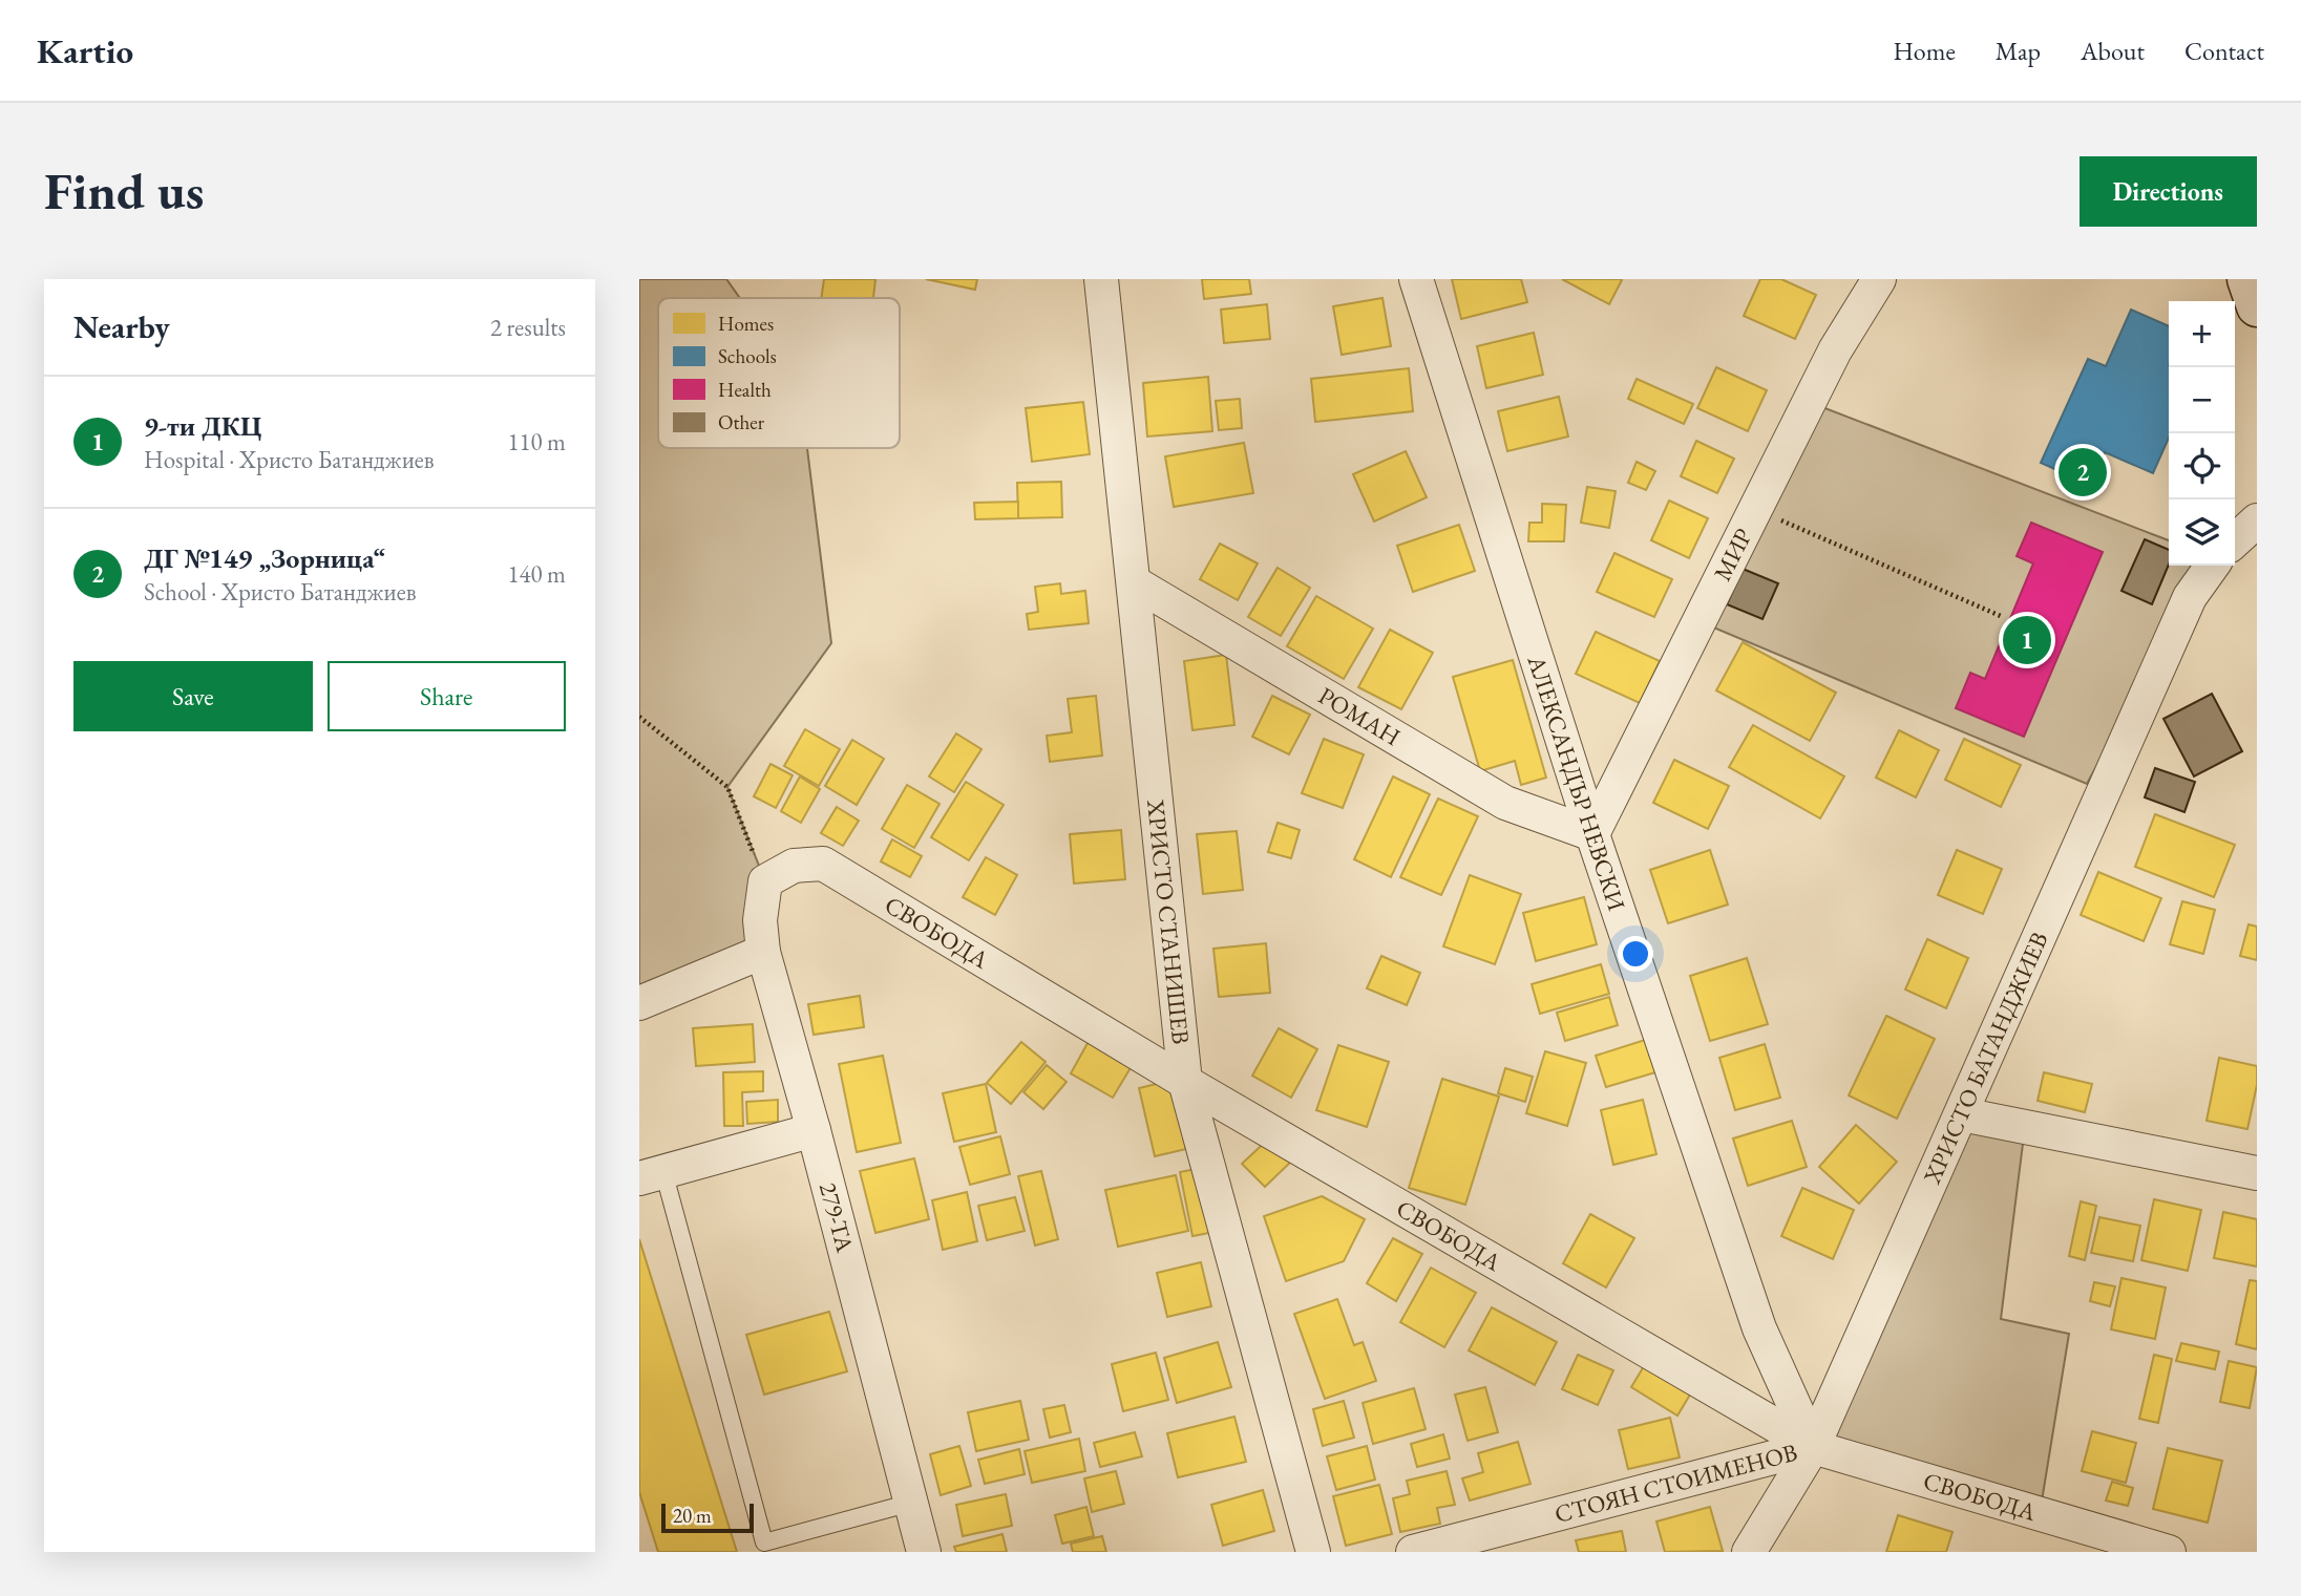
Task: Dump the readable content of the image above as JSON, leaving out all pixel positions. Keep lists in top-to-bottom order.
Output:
{
  "streets": {
    "street": [
      "МИР",
      "РОМАН",
      "АЛЕКСАНДЪР НЕВСКИ",
      "ХРИСТО СТАНИШЕВ",
      "СВОБОДА",
      "ХРИСТО БАТАНДЖИЕВ",
      "279-ТА",
      "СТОЯН СТОИМЕНОВ"
    ]
  },
  "crossings": [
    ["МИР", "РОМАН"],
    ["МИР", "АЛЕКСАНДЪР НЕВСКИ"],
    ["РОМАН", "АЛЕКСАНДЪР НЕВСКИ"],
    ["РОМАН", "ХРИСТО СТАНИШЕВ"],
    ["АЛЕКСАНДЪР НЕВСКИ", "СВОБОДА"],
    ["АЛЕКСАНДЪР НЕВСКИ", "ХРИСТО БАТАНДЖИЕВ"],
    ["АЛЕКСАНДЪР НЕВСКИ", "СТОЯН СТОИМЕНОВ"],
    ["ХРИСТО СТАНИШЕВ", "СВОБОДА"],
    ["СВОБОДА", "ХРИСТО БАТАНДЖИЕВ"],
    ["СВОБОДА", "279-ТА"],
    ["СВОБОДА", "СТОЯН СТОИМЕНОВ"],
    ["ХРИСТО БАТАНДЖИЕВ", "СТОЯН СТОИМЕНОВ"]
  ],
  "legend": [
    "Homes",
    "Schools",
    "Health",
    "Other"
  ],
  "scale_bar": "20 m",
  "page": {
    "header": "Kartio",
    "nav": [
      "Home",
      "Map",
      "About",
      "Contact"
    ],
    "buttons": [
      "Directions",
      ["Save", "Share"]
    ],
    "title": "Find us",
    "heading": ["Nearby", "2 results"],
    "map_buttons": ["+", "−"],
    "list": [
      {
        "mark": "1",
        "name": "9-ти ДКЦ",
        "note": "Hospital · Христо Батанджиев",
        "value": "110 m"
      },
      {
        "mark": "2",
        "name": "ДГ №149 „Зорница“",
        "note": "School · Христо Батанджиев",
        "value": "140 m"
      }
    ],
    "pins": ["2", "1"],
    "scale": "20 m"
  }
}
